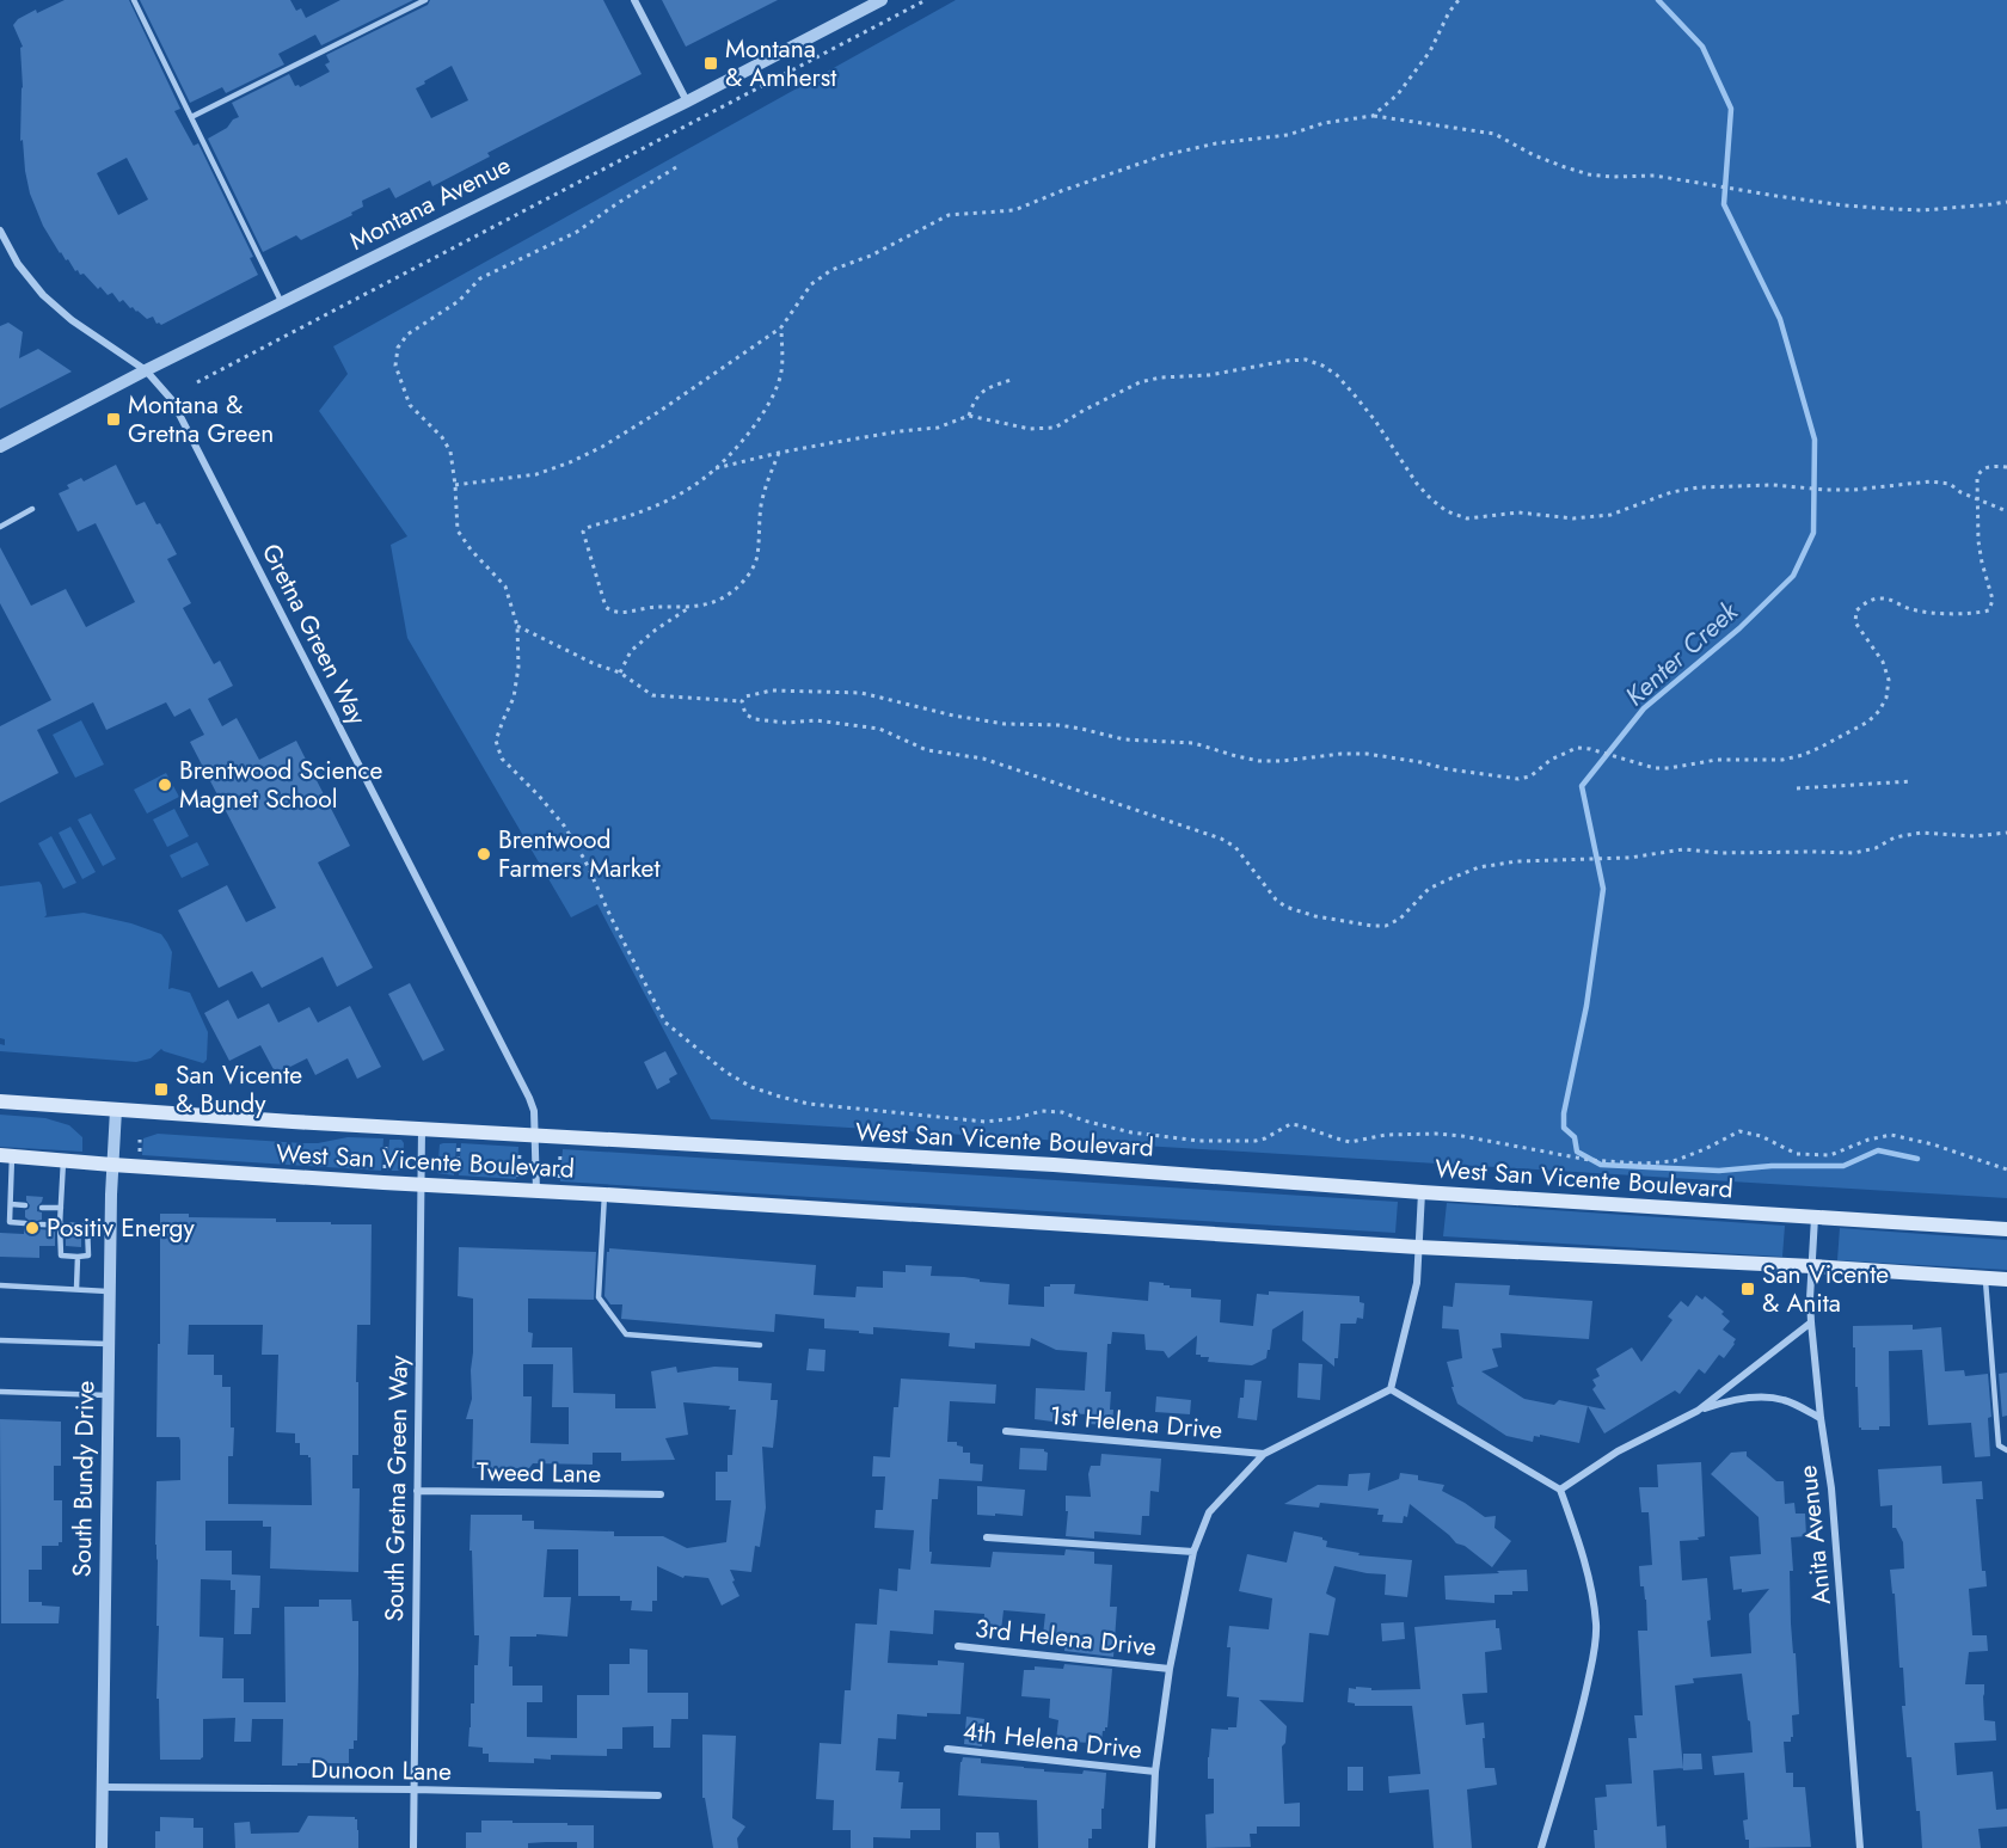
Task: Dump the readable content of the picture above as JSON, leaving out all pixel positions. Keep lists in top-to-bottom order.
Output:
{
  "streets": {
    "main road": ["West San Vicente Boulevard"],
    "street": [
      "Montana Avenue",
      "Gretna Green Way",
      "1st Helena Drive",
      "Tweed Lane",
      "South Bundy Drive",
      "South Gretna Green Way",
      "Anita Avenue",
      "3rd Helena Drive",
      "4th Helena Drive",
      "Dunoon Lane"
    ]
  },
  "crossings": [
    ["Montana Avenue", "Gretna Green Way"],
    ["Gretna Green Way", "West San Vicente Boulevard"],
    ["West San Vicente Boulevard", "South Bundy Drive"],
    ["West San Vicente Boulevard", "South Gretna Green Way"],
    ["West San Vicente Boulevard", "Anita Avenue"],
    ["Tweed Lane", "South Gretna Green Way"],
    ["South Bundy Drive", "Dunoon Lane"],
    ["South Gretna Green Way", "Dunoon Lane"]
  ],
  "water": ["Kenter Creek"],
  "places": {
    "transit": [
      "Montana & Amherst",
      "Montana & Gretna Green",
      "San Vicente & Bundy",
      "San Vicente & Anita"
    ],
    "other": ["Brentwood Science Magnet School", "Brentwood Farmers Market", "Positiv Energy"]
  }
}
